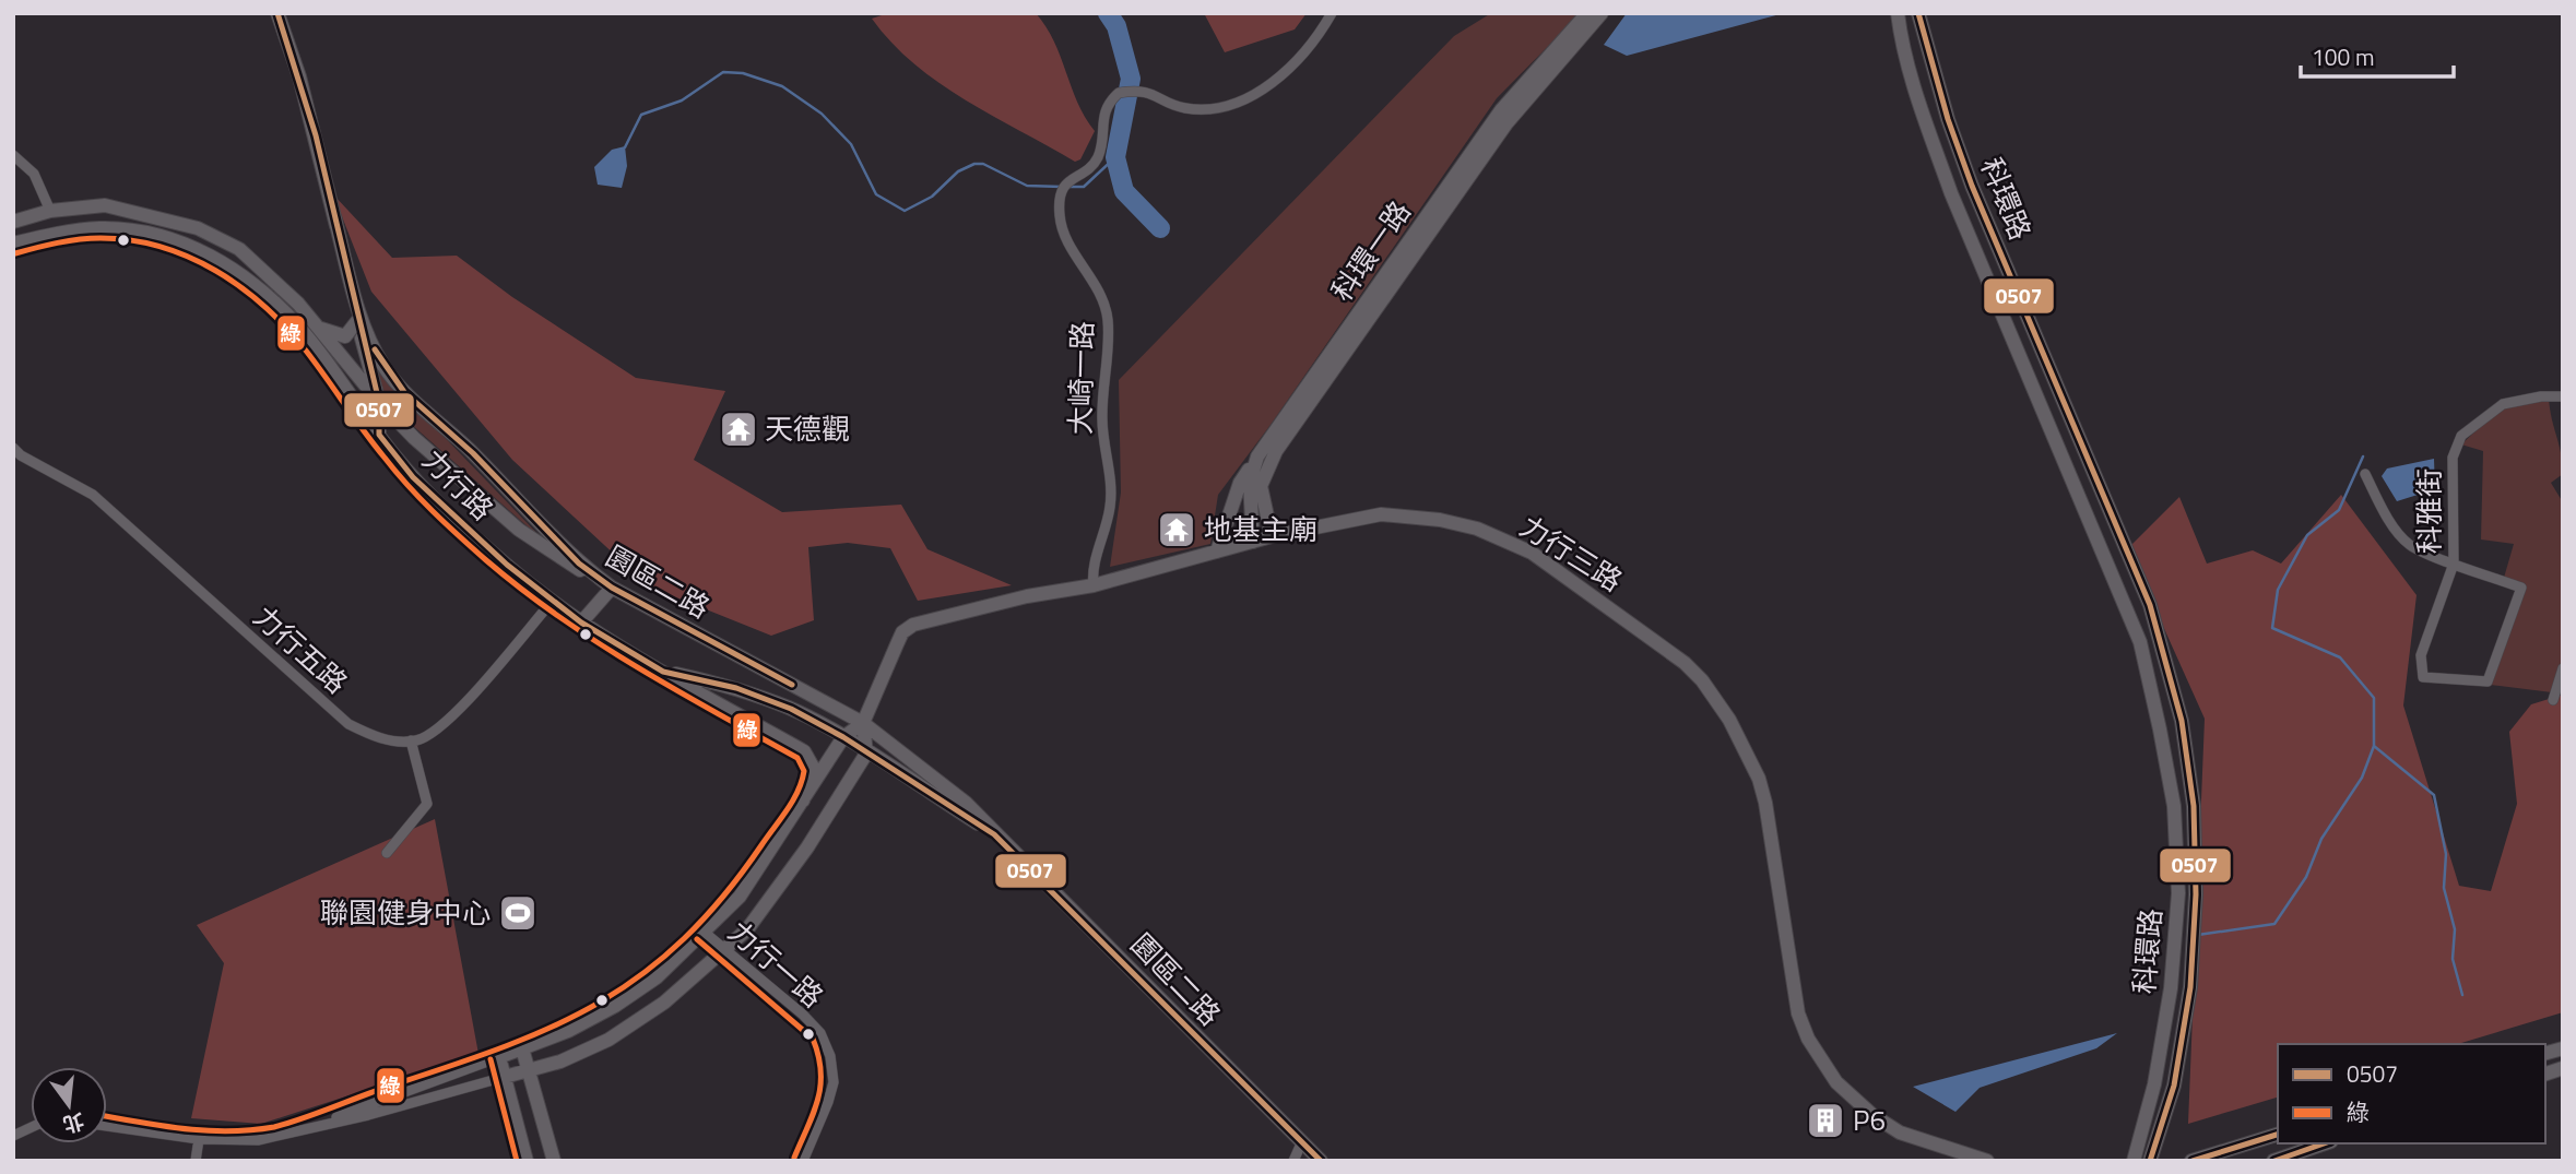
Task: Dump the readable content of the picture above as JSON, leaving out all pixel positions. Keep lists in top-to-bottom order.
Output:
{
  "streets": {
    "street": [
      "科環路",
      "科環一路",
      "大崎一路",
      "力行路",
      "科雅街",
      "力行三路",
      "園區二路",
      "力行五路",
      "力行一路"
    ]
  },
  "crossings": [
    ["科環一路", "力行三路"],
    ["大崎一路", "力行三路"],
    ["力行路", "園區二路"],
    ["力行三路", "園區二路"]
  ],
  "places": {
    "temple": ["天德觀", "地基主廟"],
    "sports": ["聯園健身中心"],
    "building": ["P6"]
  },
  "lines": ["transit line 0507", "transit line 綠"],
  "legend": ["0507", "綠"],
  "scale_bar": "100 m",
  "north": "bottom"
}
